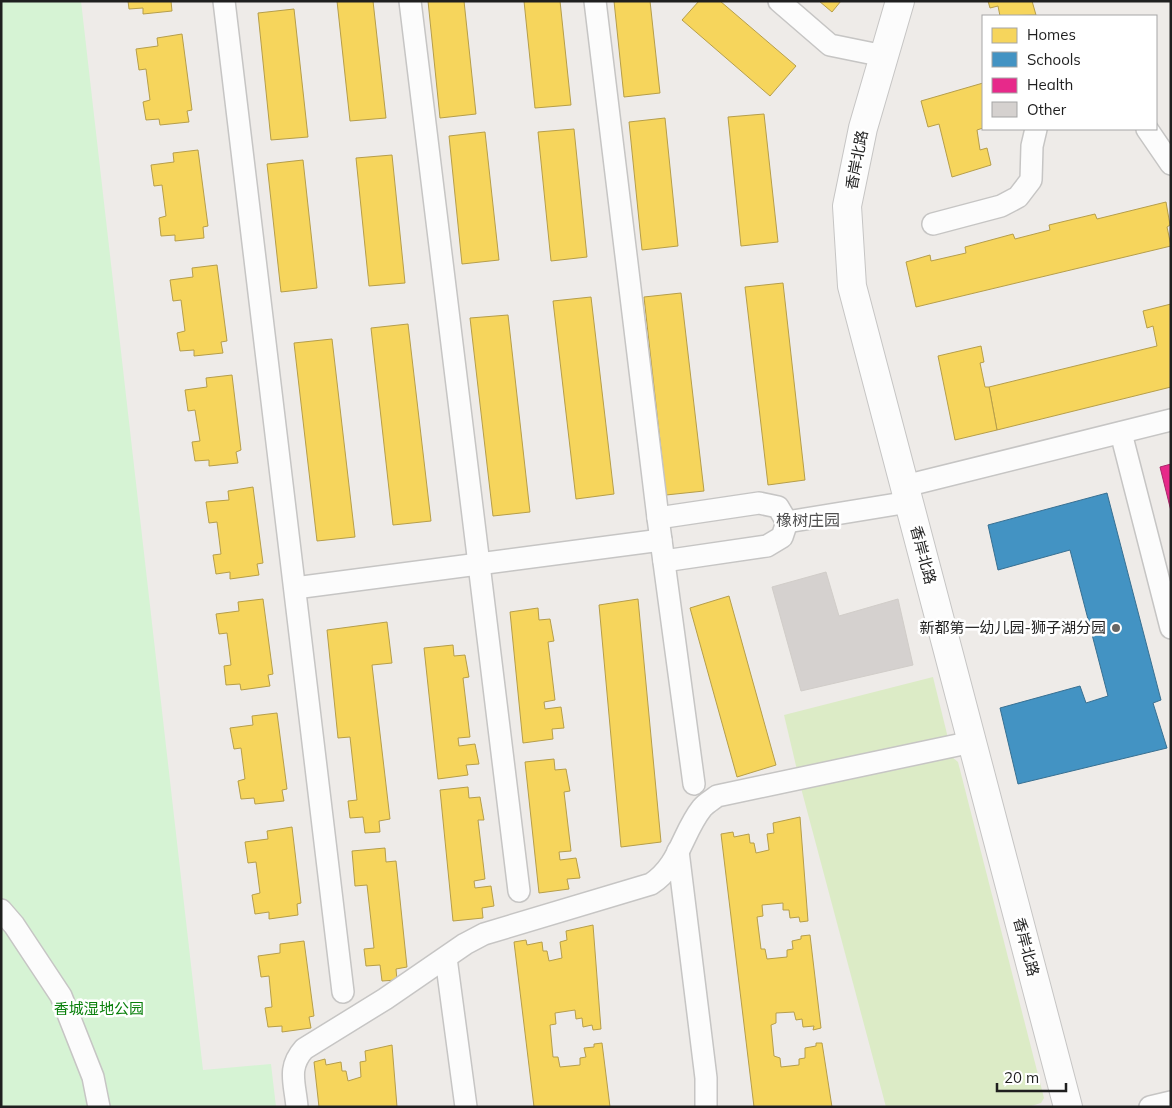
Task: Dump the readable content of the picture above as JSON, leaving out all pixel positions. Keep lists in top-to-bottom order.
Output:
{
  "streets": {
    "street": ["香岸北路"]
  },
  "districts": ["橡树庄园"],
  "parks": ["香城湿地公园"],
  "places": ["新都第一幼儿园-狮子湖分园"],
  "legend": [
    "Homes",
    "Schools",
    "Health",
    "Other"
  ],
  "scale_bar": "20 m"
}
